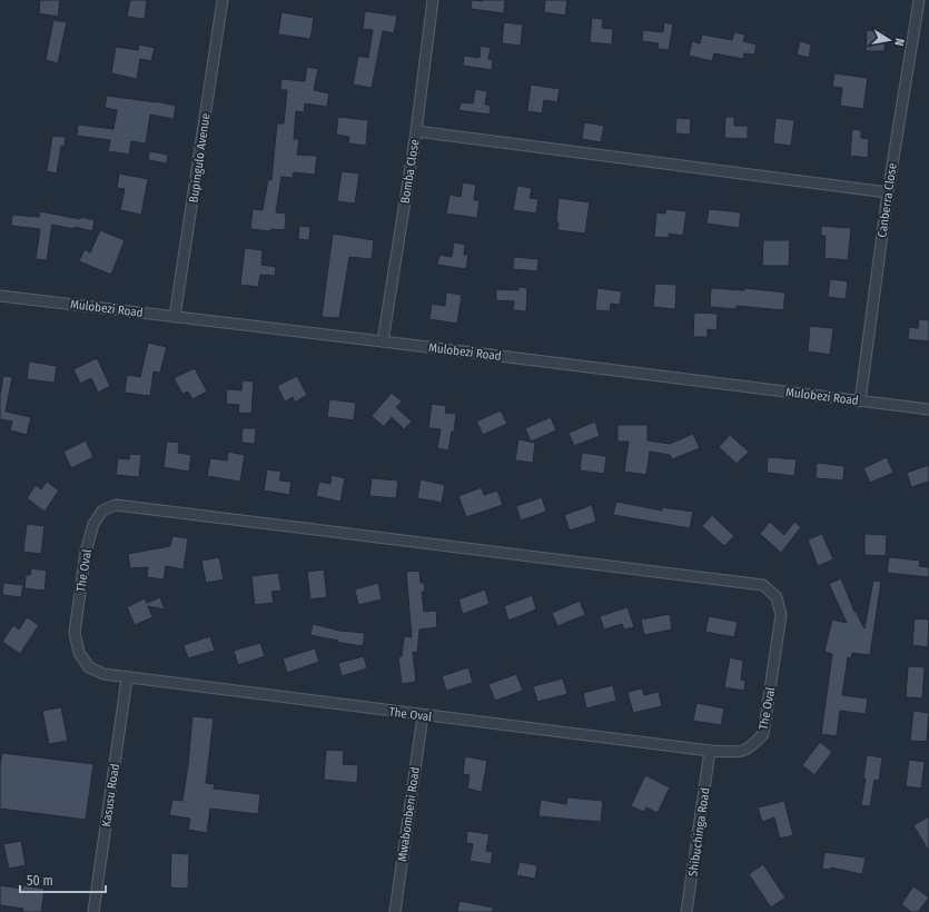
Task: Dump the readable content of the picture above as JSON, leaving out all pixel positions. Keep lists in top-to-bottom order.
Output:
{
  "streets": {
    "street": [
      "Bupingulo Avenue",
      "Bomba Close",
      "Canberra Close",
      "Mulobezi Road",
      "The Oval",
      "Kasusu Road",
      "Mwabombeni Road",
      "Shibuchinga Road"
    ]
  },
  "crossings": [
    ["Bupingulo Avenue", "Mulobezi Road"],
    ["Bomba Close", "Mulobezi Road"],
    ["Canberra Close", "Mulobezi Road"],
    ["The Oval", "Kasusu Road"],
    ["The Oval", "Mwabombeni Road"],
    ["The Oval", "Shibuchinga Road"]
  ],
  "scale_bar": "50 m",
  "north": "right"
}
